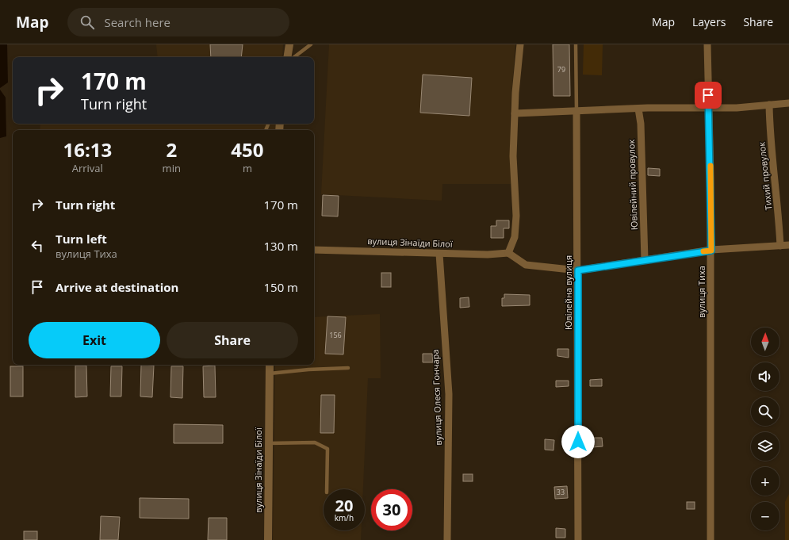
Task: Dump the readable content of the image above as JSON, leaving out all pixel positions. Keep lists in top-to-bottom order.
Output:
{
  "streets": {
    "street": [
      "Тихий провулок",
      "Ювілейний провулок",
      "вулиця Зінаїди Білої",
      "вулиця Тиха",
      "Ювілейна вулиця",
      "вулиця Олеся Гончара"
    ]
  },
  "crossings": [
    ["вулиця Зінаїди Білої", "вулиця Олеся Гончара"]
  ],
  "house_numbers": ["79", "156", "33"],
  "north": "top",
  "page": {
    "header": "Map",
    "search": "Search here",
    "nav": ["Map", "Layers", "Share"],
    "turn": ["170 m", "Turn right"],
    "eta": [
      "16:13",
      "Arrival",
      "2",
      "min",
      "450",
      "m"
    ],
    "list": [
      {
        "name": "Turn right",
        "value": "170 m"
      },
      {
        "name": "Turn left",
        "note": "вулиця Тиха",
        "value": "130 m"
      },
      {
        "name": "Arrive at destination",
        "value": "150 m"
      }
    ],
    "buttons": ["Exit", "Share"],
    "map_buttons": ["+", "−"],
    "speed": "20 km/h",
    "limit": "30"
  }
}
